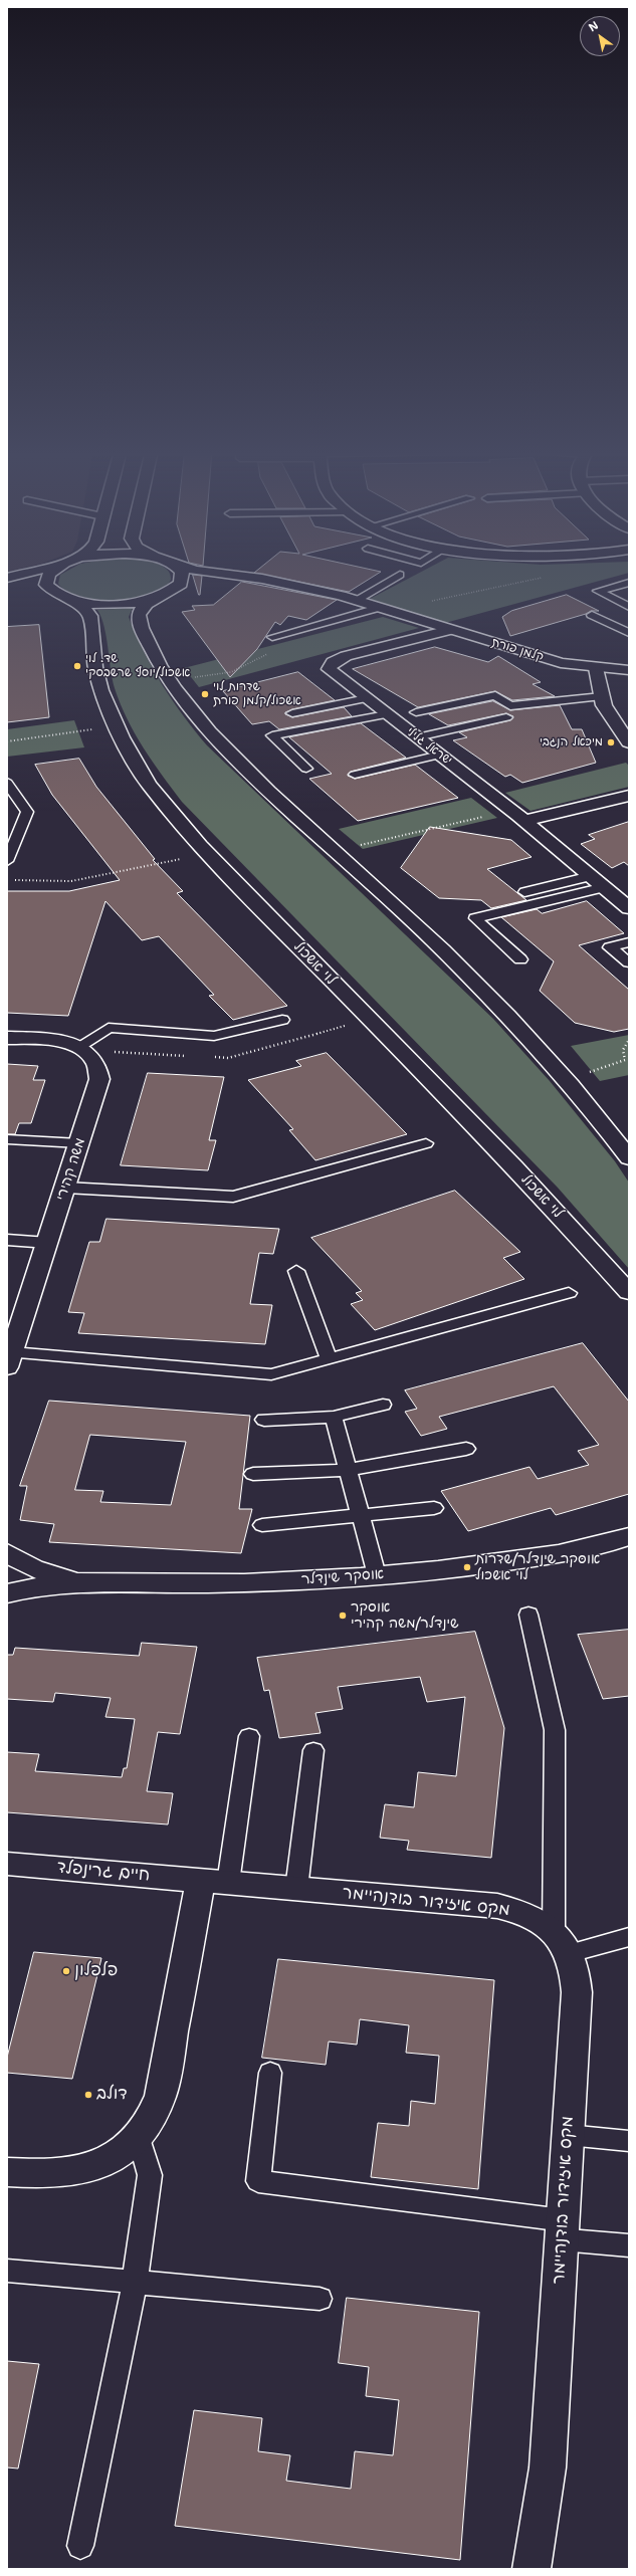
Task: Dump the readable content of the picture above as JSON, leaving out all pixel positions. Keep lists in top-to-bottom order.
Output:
{
  "streets": {
    "street": [
      "קלמן פורת",
      "ישראל גלילי",
      "לוי אשכול",
      "משה קהירי",
      "אוסקר שינדלר",
      "חיים גרינפלד",
      "מקס איזידור בודנהיימר"
    ]
  },
  "crossings": [
    ["קלמן פורת", "ישראל גלילי"],
    ["קלמן פורת", "לוי אשכול"],
    ["חיים גרינפלד", "מקס איזידור בודנהיימר"]
  ],
  "places": [
    "שד. לוי אשכול/יוסף שרשבסקי",
    "שדרות לוי אשכול/קלמן פורת",
    "מיכאל הנגבי",
    "אוסקר שינדלר/שדרות לוי אשכול",
    "אוסקר שינדלר/משה קהירי",
    "פלפלון",
    "דולב"
  ],
  "north": "top left"
}
